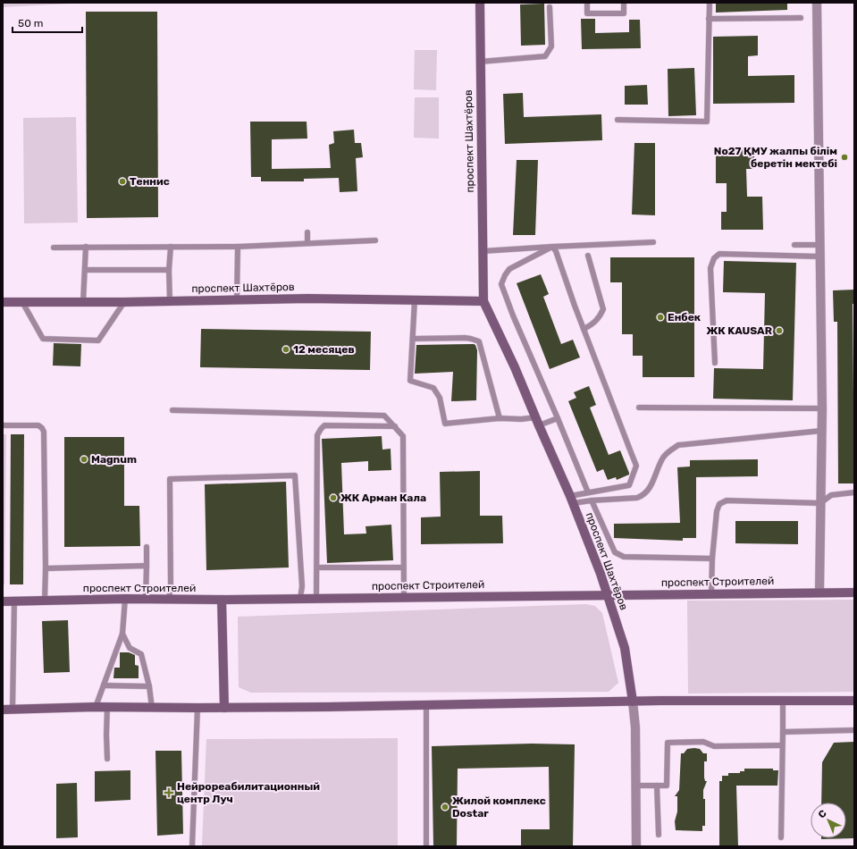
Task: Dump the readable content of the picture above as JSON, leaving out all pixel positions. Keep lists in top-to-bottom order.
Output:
{
  "streets": {
    "main road": ["проспект Шахтёров", "проспект Строителей"]
  },
  "crossings": [
    ["проспект Шахтёров", "проспект Строителей"]
  ],
  "places": {
    "other": [
      "No27 ҚМУ жалпы білім беретін мектебі",
      "Теннис",
      "Енбек",
      "ЖК KAUSAR",
      "12 месяцев",
      "Magnum",
      "ЖК Арман Кала",
      "Жилой комплекс Dostar"
    ],
    "health": ["Нейрореабилитационный центр Луч"]
  },
  "scale_bar": "50 m",
  "north": "top left"
}
